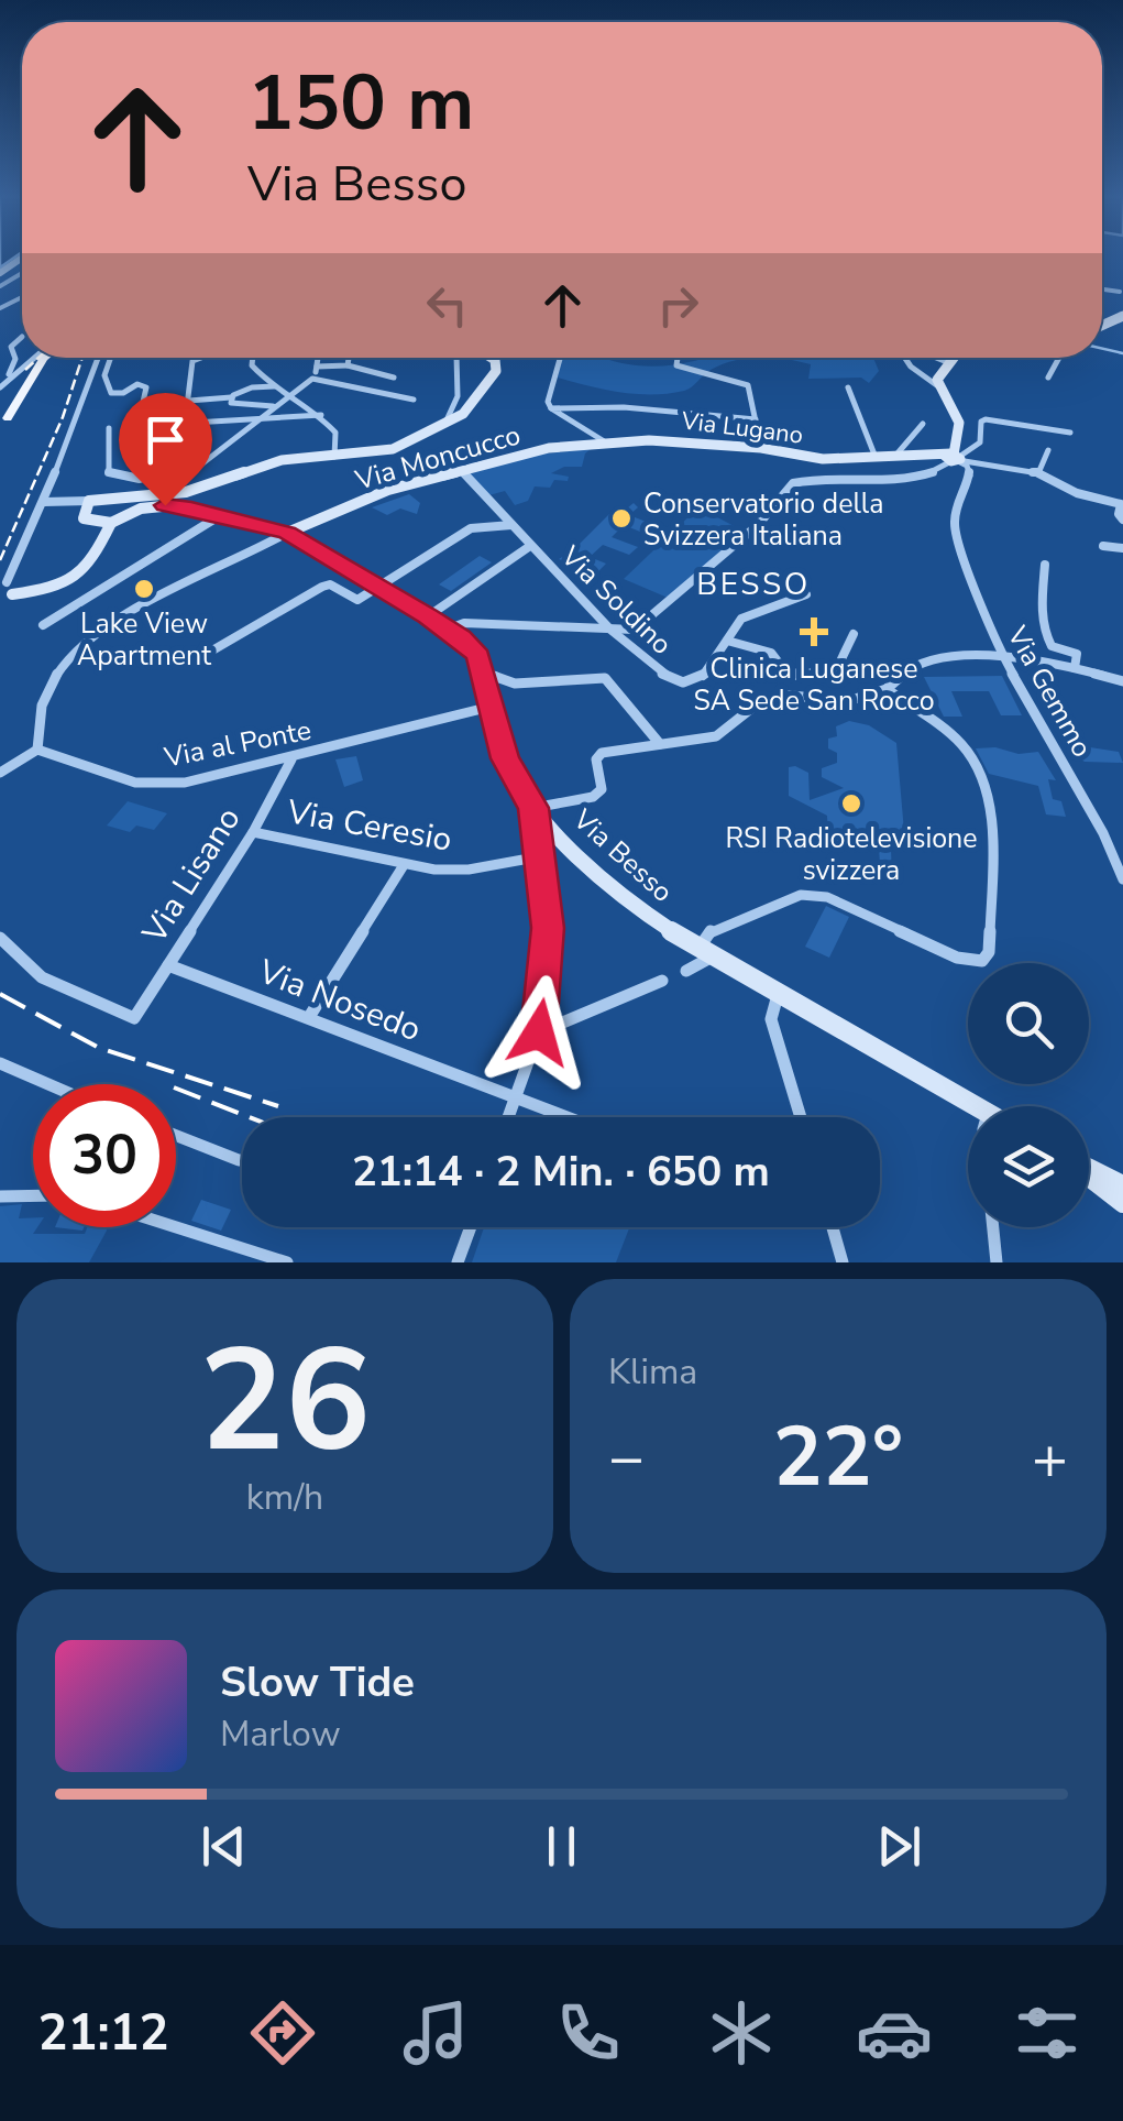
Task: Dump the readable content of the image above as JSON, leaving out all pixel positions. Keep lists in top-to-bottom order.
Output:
{
  "streets": {
    "main road": ["Via Lugano", "Via Moncucco", "Via Besso"],
    "street": [
      "Via Soldino",
      "Via Gemmo",
      "Via al Ponte",
      "Via Ceresio",
      "Via Lisano",
      "Via Nosedo"
    ]
  },
  "crossings": [
    ["Via Lugano", "Via Moncucco"],
    ["Via Lugano", "Via Gemmo"],
    ["Via Moncucco", "Via Soldino"],
    ["Via al Ponte", "Via Besso"],
    ["Via al Ponte", "Via Lisano"],
    ["Via Ceresio", "Via Lisano"],
    ["Via Lisano", "Via Nosedo"]
  ],
  "districts": ["BESSO"],
  "places": {
    "other": ["Conservatorio della Svizzera Italiana", "Lake View Apartment", "RSI Radiotelevisione svizzera"],
    "health": ["Clinica Luganese SA Sede San Rocco"]
  },
  "page": {
    "turn": ["150 m", "Via Besso"],
    "limit": "30",
    "trip": "21:14 · 2 Min. · 650 m",
    "tile": [
      ["26", "km/h"],
      "Klima"
    ],
    "heat": ["−", "22°", "+"],
    "song": ["Slow Tide", "Marlow"],
    "tabs": "21:12"
  }
}
